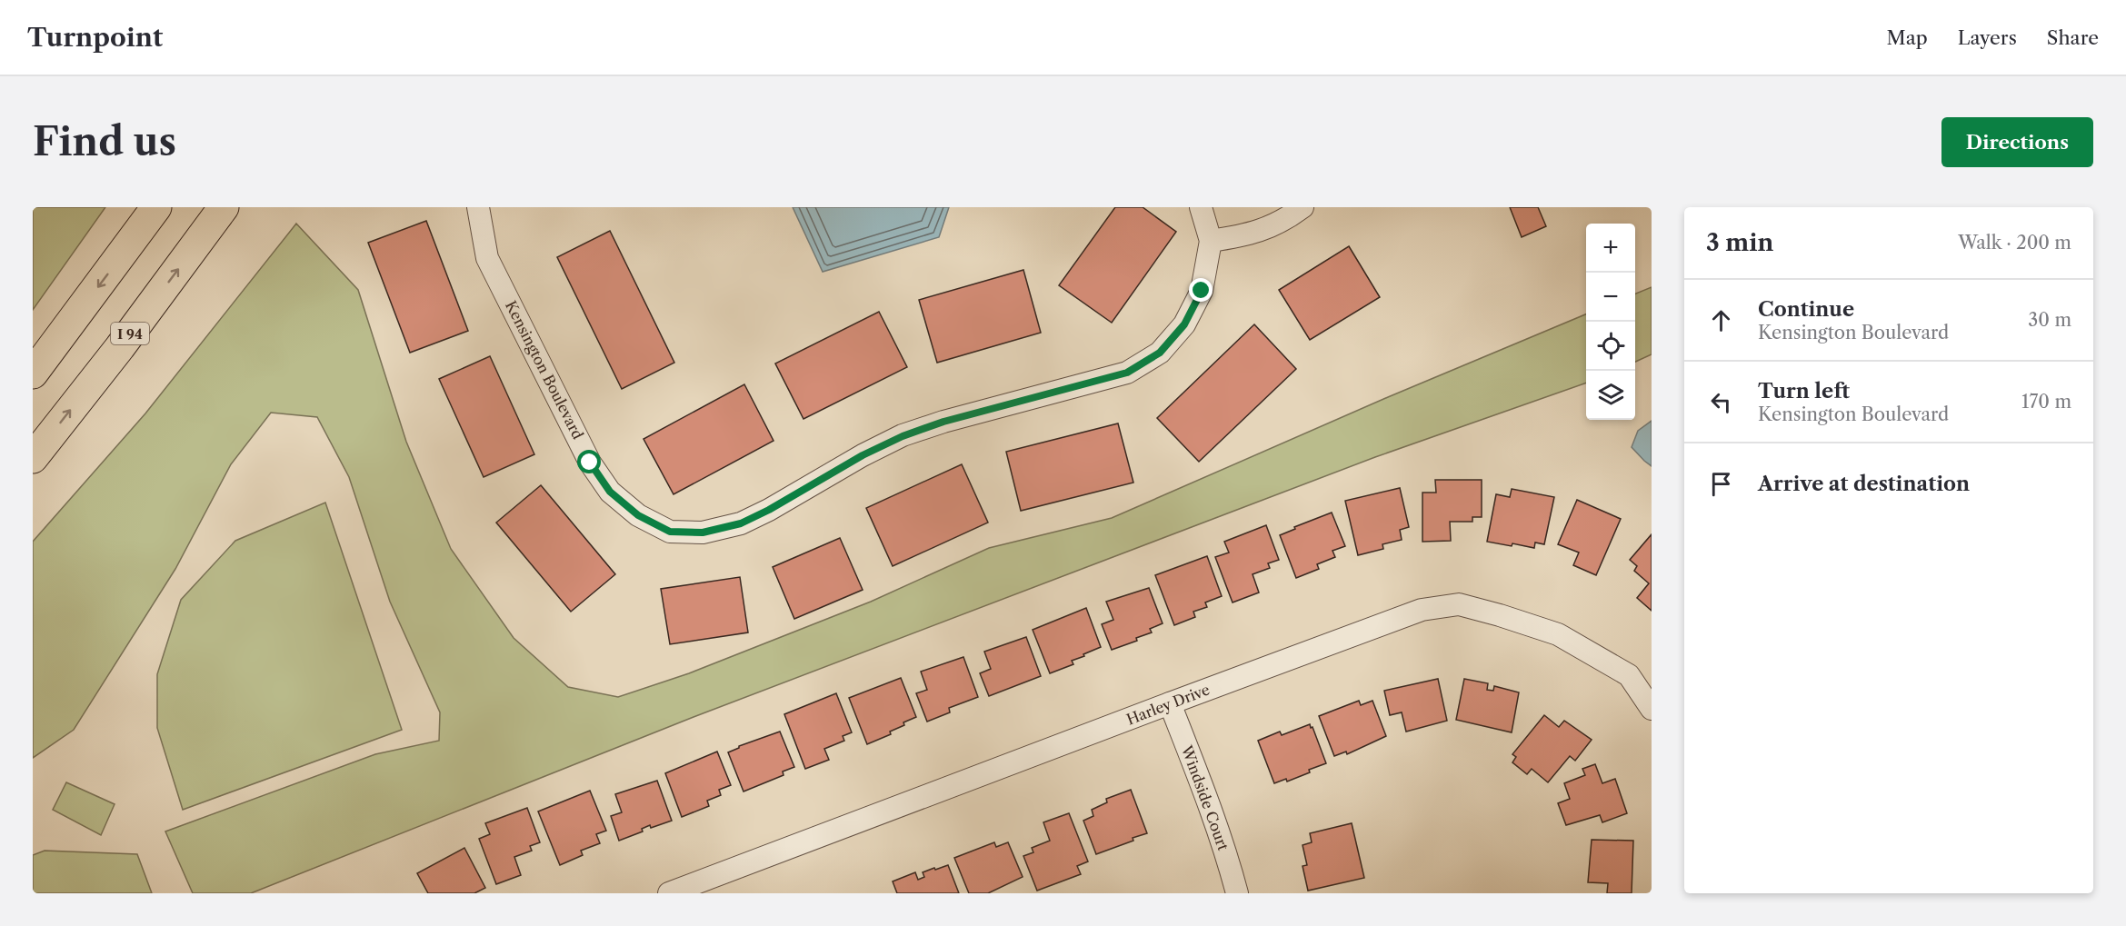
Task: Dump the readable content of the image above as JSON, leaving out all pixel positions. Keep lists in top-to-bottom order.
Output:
{
  "streets": {
    "highway": ["I 94"],
    "street": ["Kensington Boulevard", "Harley Drive", "Windside Court"]
  },
  "crossings": [
    ["Harley Drive", "Windside Court"]
  ],
  "page": {
    "header": "Turnpoint",
    "nav": ["Map", "Layers", "Share"],
    "buttons": "Directions",
    "title": "Find us",
    "heading": ["3 min", "Walk · 200 m"],
    "map_buttons": ["+", "−"],
    "list": [
      ["Continue", "Kensington Boulevard", "30 m"],
      ["Turn left", "Kensington Boulevard", "170 m"],
      "Arrive at destination"
    ]
  }
}
